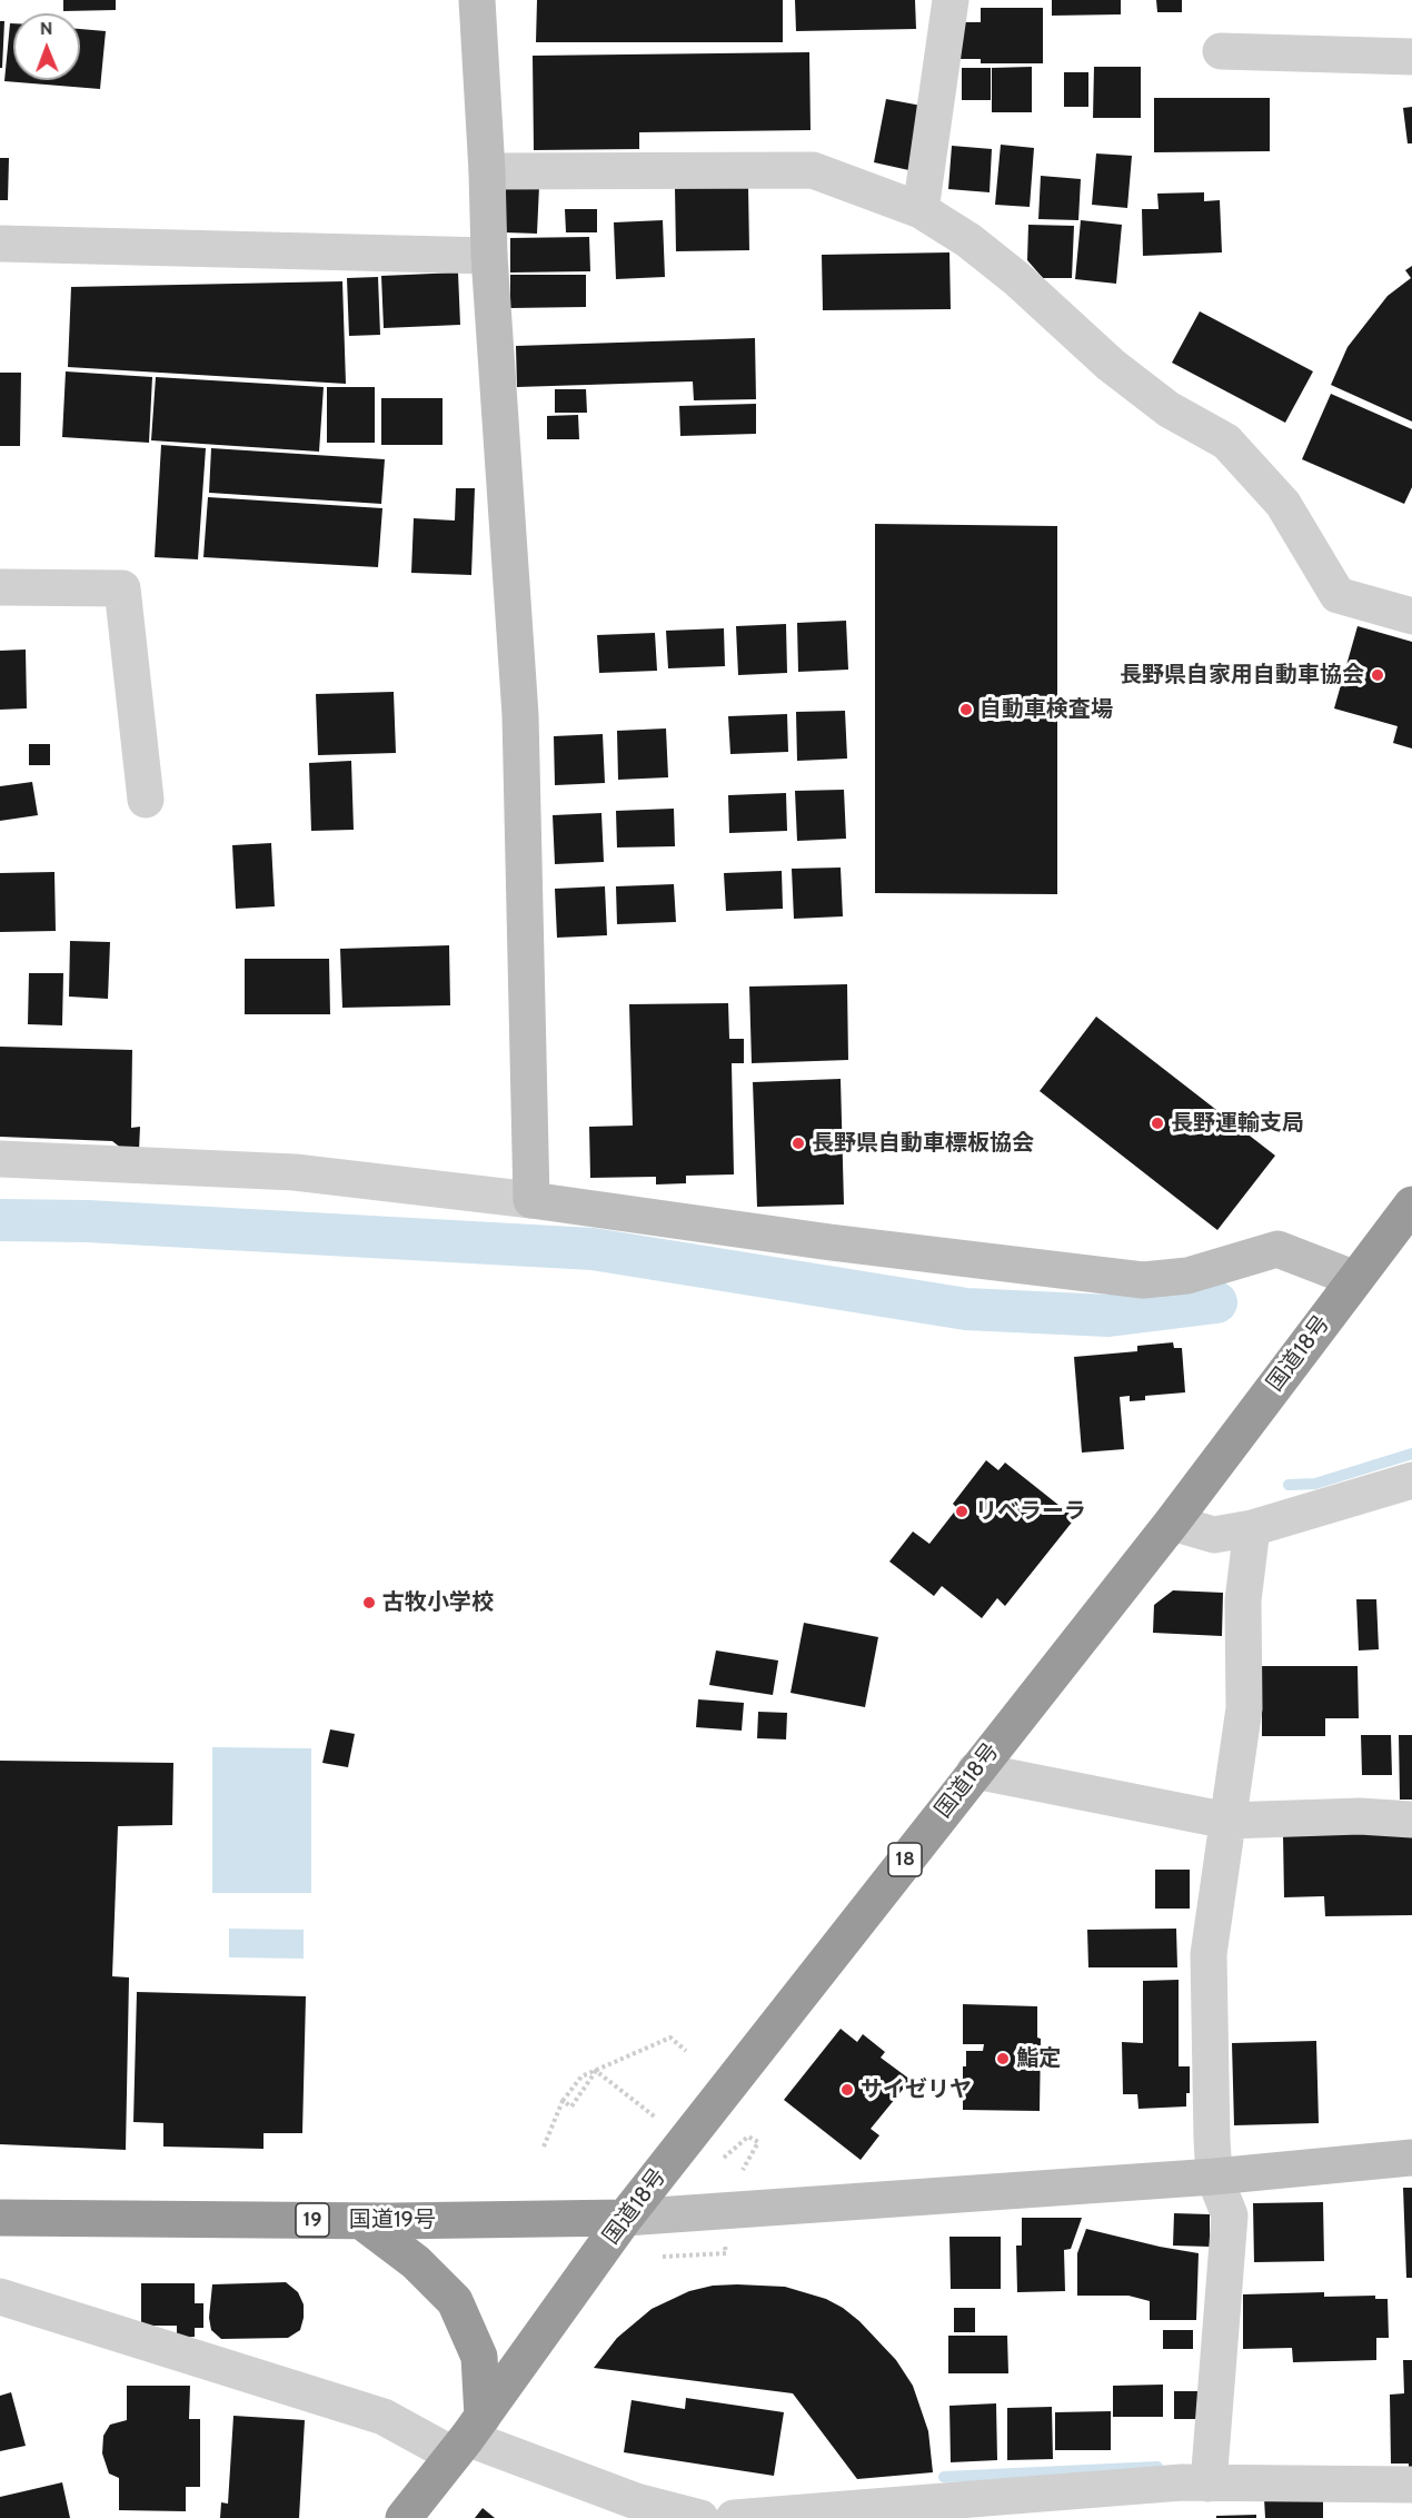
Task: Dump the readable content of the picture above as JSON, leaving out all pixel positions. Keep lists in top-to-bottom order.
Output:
{
  "streets": {
    "highway": [
      "国道18号",
      "18",
      "19",
      "国道19号"
    ]
  },
  "crossings": [
    ["国道18号", "国道19号"]
  ],
  "places": [
    "長野県自家用自動車協会",
    "自動車検査場",
    "長野運輸支局",
    "長野県自動車標板協会",
    "リベラーラ",
    "古牧小学校",
    "鮨定",
    "サイゼリヤ"
  ],
  "north": "top"
}
